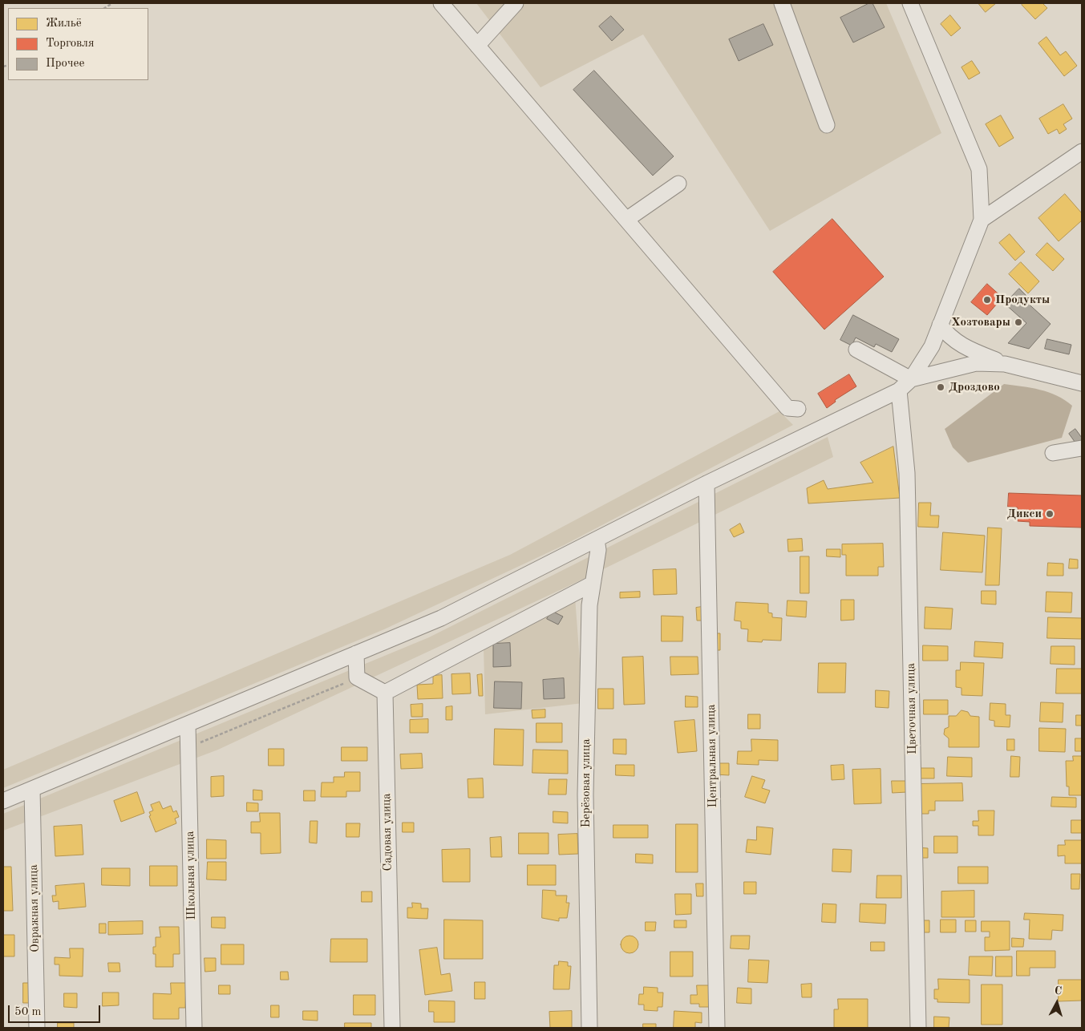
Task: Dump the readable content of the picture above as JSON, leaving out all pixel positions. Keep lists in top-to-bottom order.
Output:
{
  "streets": {
    "street": [
      "Цветочная улица",
      "Центральная улица",
      "Берёзовая улица",
      "Садовая улица",
      "Школьная улица",
      "Овражная улица"
    ]
  },
  "places": [
    "Продукты",
    "Хозтовары",
    "Дроздово",
    "Дикси"
  ],
  "legend": ["Жильё", "Торговля", "Прочее"],
  "scale_bar": "50 m",
  "north": "top"
}
